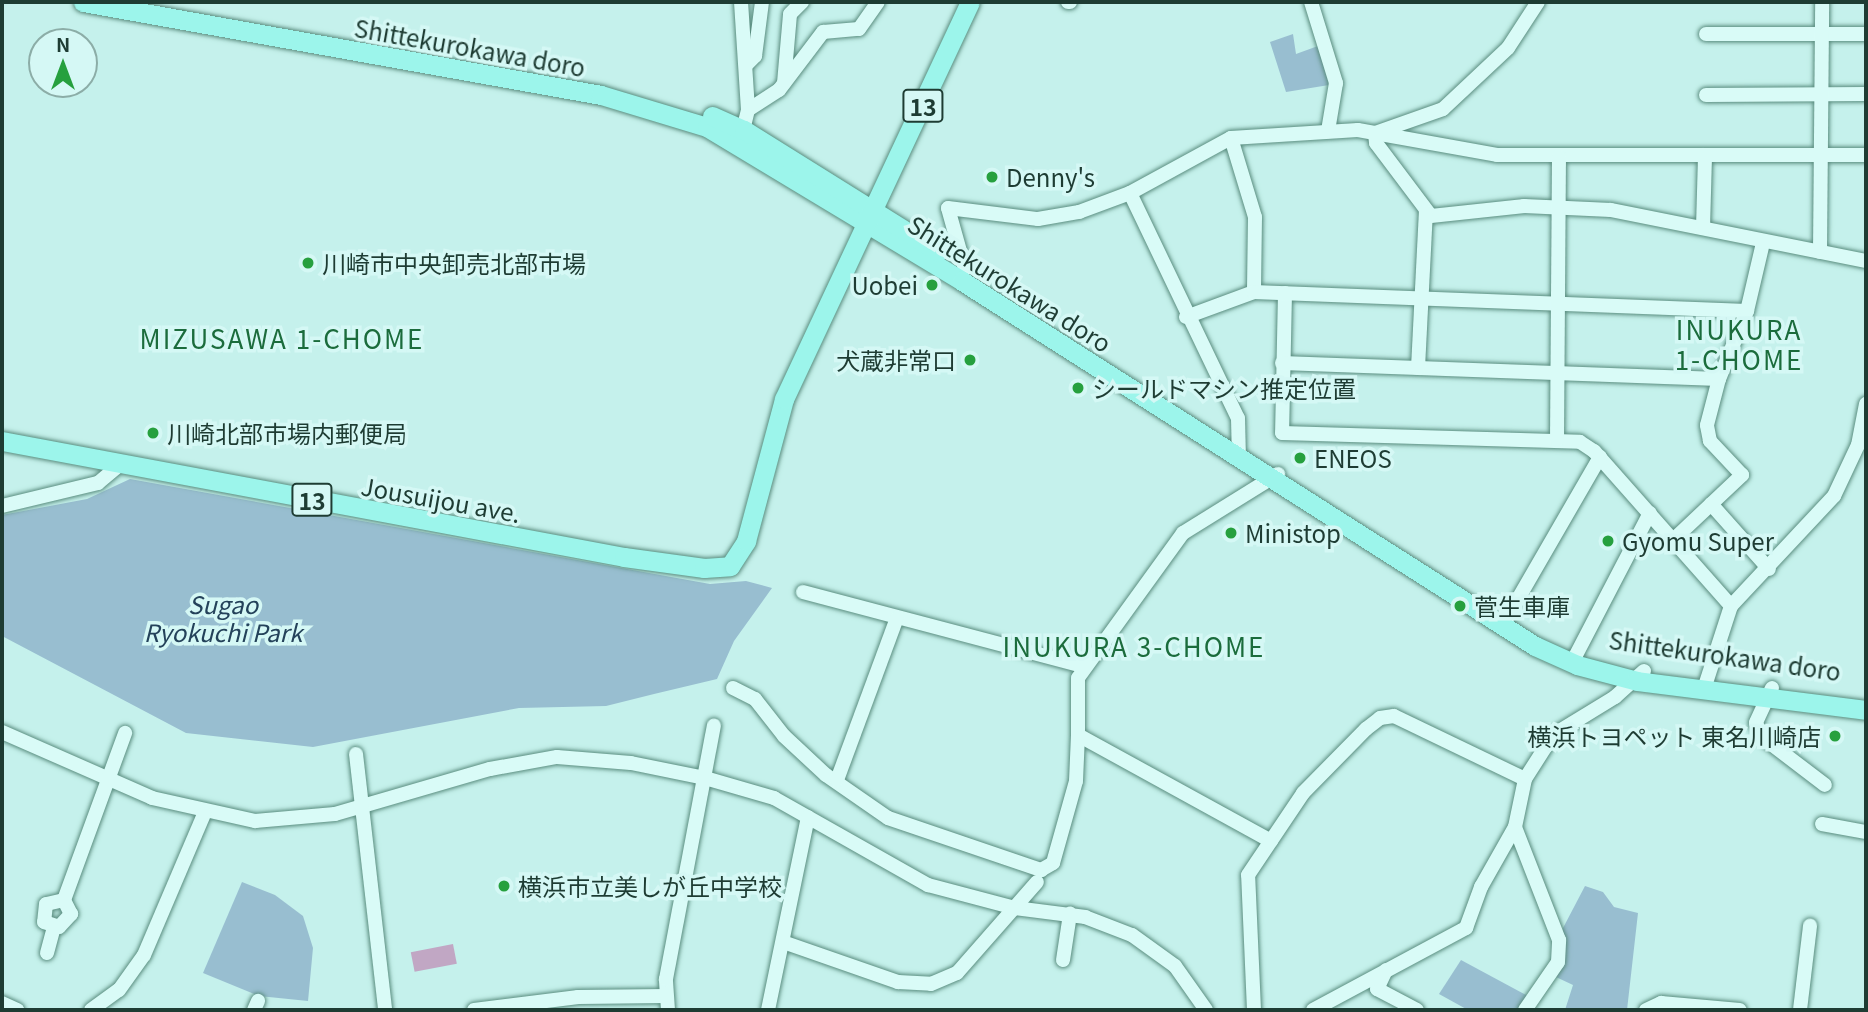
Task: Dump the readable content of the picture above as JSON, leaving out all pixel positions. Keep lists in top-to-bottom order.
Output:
{
  "streets": {
    "main road": ["Shittekurokawa doro", "13", "Jousuijou ave."]
  },
  "crossings": [
    ["Shittekurokawa doro", "Jousuijou ave."]
  ],
  "districts": ["INUKURA 1-CHOME", "MIZUSAWA 1-CHOME", "INUKURA 3-CHOME"],
  "parks": ["Sugao Ryokuchi Park"],
  "places": [
    "Denny's",
    "川崎市中央卸売北部市場",
    "Uobei",
    "犬蔵非常口",
    "シールドマシン推定位置",
    "川崎北部市場内郵便局",
    "ENEOS",
    "Ministop",
    "Gyomu Super",
    "菅生車庫",
    "横浜トヨペット 東名川崎店",
    "横浜市立美しが丘中学校"
  ],
  "north": "top"
}
